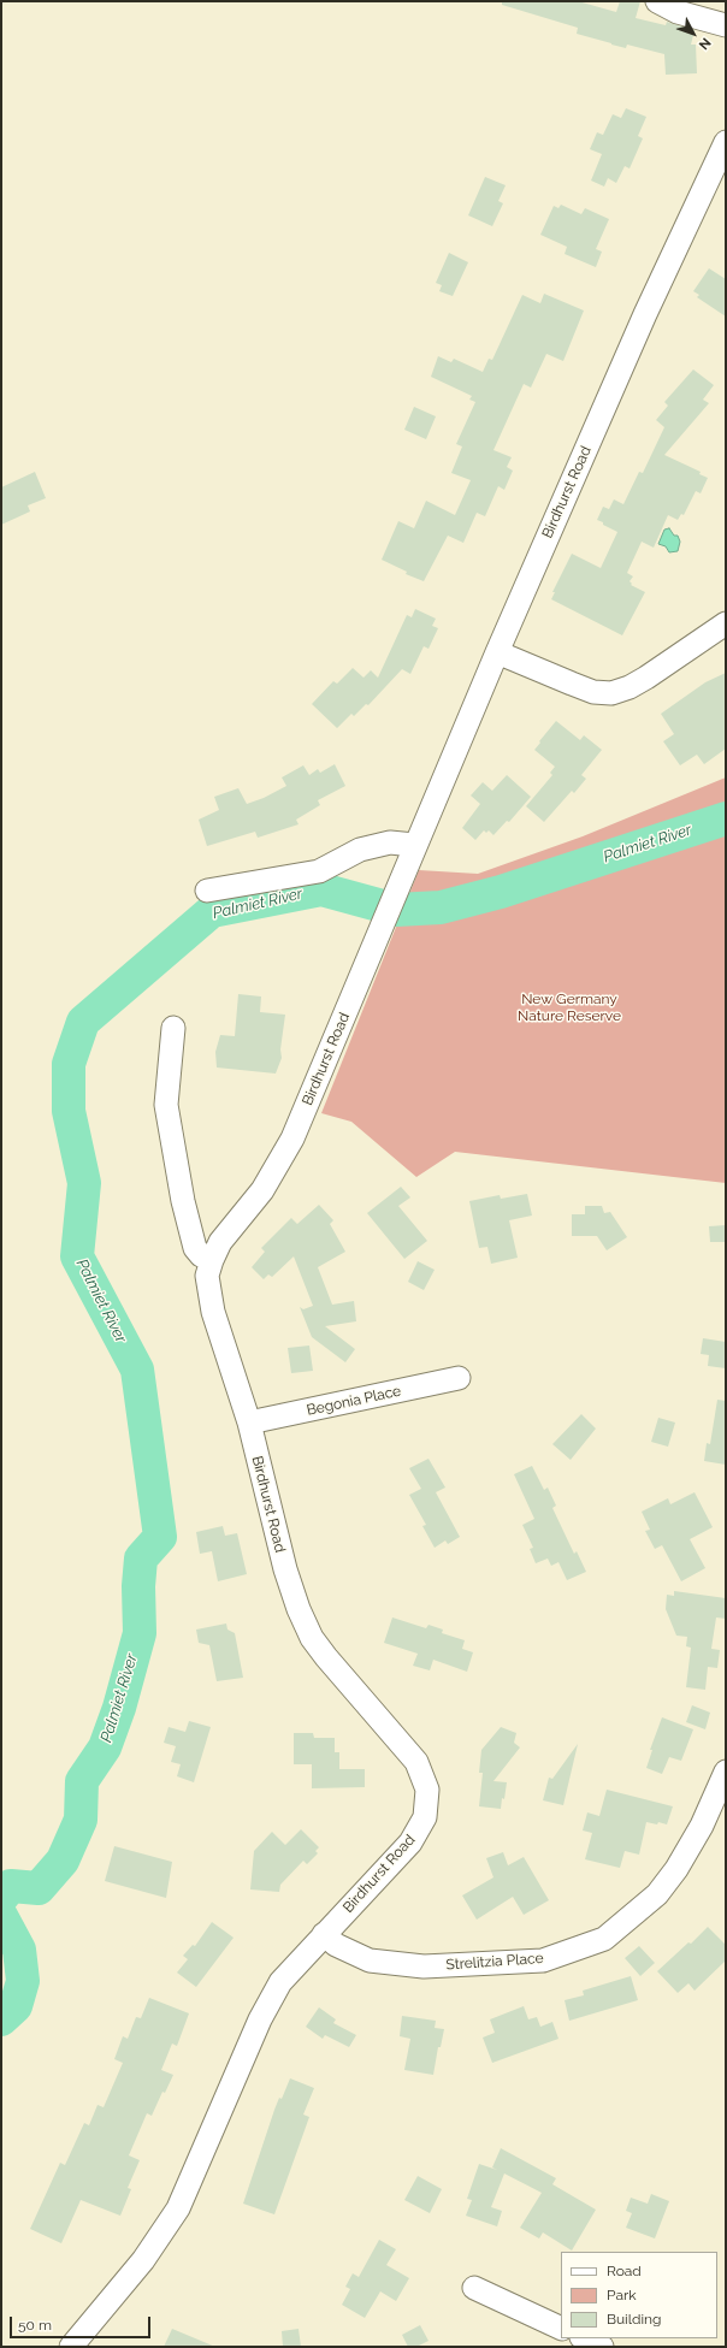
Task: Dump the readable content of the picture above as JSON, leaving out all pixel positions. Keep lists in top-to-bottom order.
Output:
{
  "streets": {
    "street": ["Birdhurst Road", "Begonia Place", "Strelitzia Place"]
  },
  "crossings": [
    ["Birdhurst Road", "Begonia Place"],
    ["Birdhurst Road", "Strelitzia Place"]
  ],
  "water": ["Palmiet River"],
  "parks": ["New Germany Nature Reserve"],
  "legend": ["Road", "Park", "Building"],
  "scale_bar": "50 m",
  "north": "bottom right"
}
